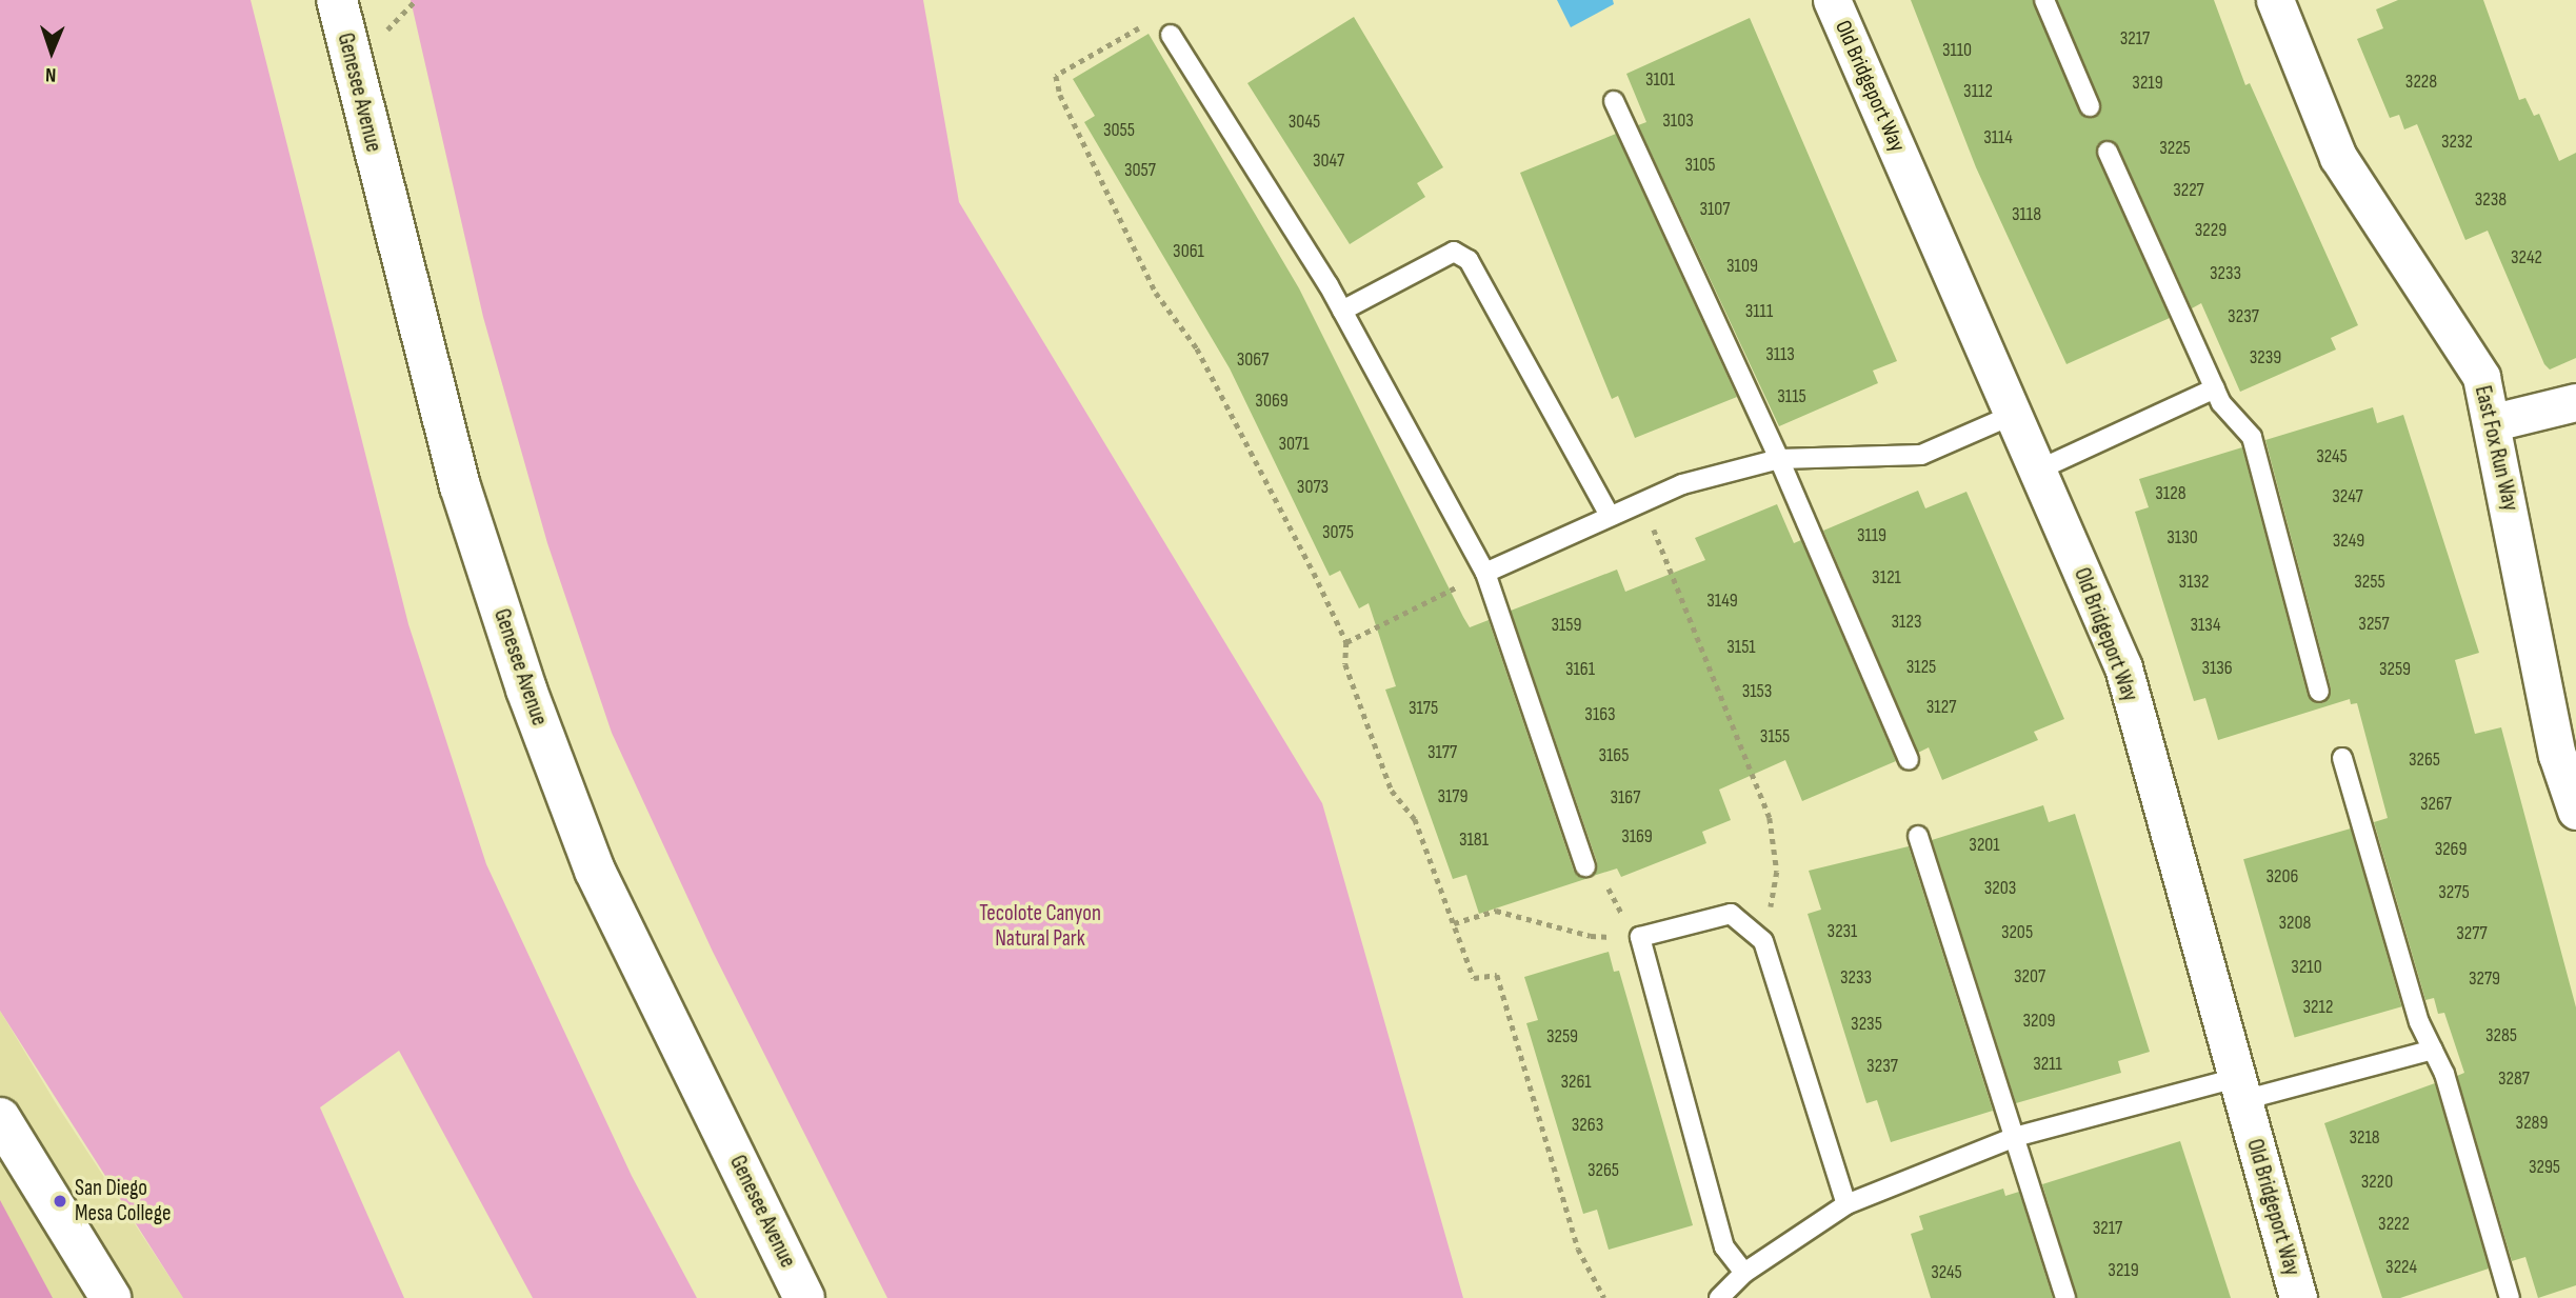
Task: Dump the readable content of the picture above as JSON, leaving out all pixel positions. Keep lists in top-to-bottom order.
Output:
{
  "streets": {
    "main road": ["Genesee Avenue"],
    "street": ["Old Bridgeport Way", "East Fox Run Way"]
  },
  "parks": ["Tecolote Canyon Natural Park"],
  "places": ["San Diego Mesa College"],
  "house_numbers": [
    "3217",
    "3110",
    "3101",
    "3228",
    "3219",
    "3112",
    "3103",
    "3045",
    "3055",
    "3114",
    "3232",
    "3225",
    "3047",
    "3105",
    "3057",
    "3227",
    "3238",
    "3107",
    "3118",
    "3229",
    "3061",
    "3242",
    "3109",
    "3233",
    "3111",
    "3237",
    "3113",
    "3239",
    "3067",
    "3115",
    "3069",
    "3071",
    "3245",
    "3073",
    "3128",
    "3247",
    "3075",
    "3119",
    "3130",
    "3249",
    "3121",
    "3132",
    "3255",
    "3149",
    "3123",
    "3257",
    "3159",
    "3134",
    "3151",
    "3125",
    "3136",
    "3161",
    "3259",
    "3153",
    "3127",
    "3175",
    "3163",
    "3155",
    "3177",
    "3165",
    "3265",
    "3179",
    "3167",
    "3267",
    "3169",
    "3181",
    "3201",
    "3269",
    "3206",
    "3203",
    "3275",
    "3208",
    "3231",
    "3205",
    "3277",
    "3210",
    "3207",
    "3233",
    "3279",
    "3212",
    "3209",
    "3235",
    "3285",
    "3259",
    "3211",
    "3237",
    "3287",
    "3261",
    "3289",
    "3263",
    "3218",
    "3295",
    "3265",
    "3220",
    "3222",
    "3217",
    "3224",
    "3219",
    "3245"
  ],
  "north": "bottom"
}
